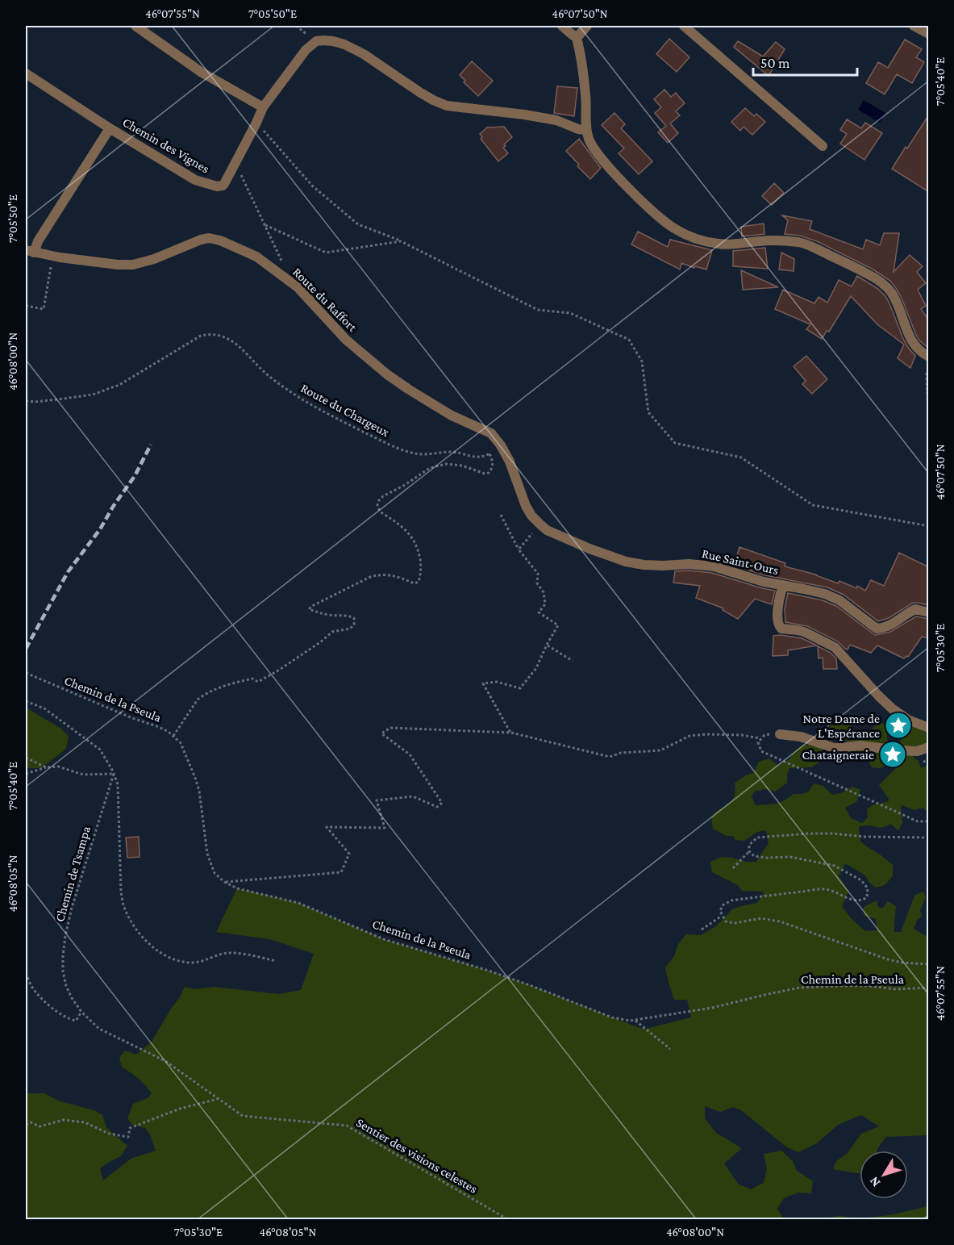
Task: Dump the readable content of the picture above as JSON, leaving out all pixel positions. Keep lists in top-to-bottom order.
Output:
{
  "streets": {
    "street": ["Chemin des Vignes", "Route du Raffort", "Rue Saint-Ours"],
    "path": [
      "Route du Chargeux",
      "Chemin de la Pseula",
      "Chemin de Tsampa",
      "Sentier des visions celestes"
    ]
  },
  "crossings": [
    ["Route du Raffort", "Rue Saint-Ours"],
    ["Chemin de Tsampa", "Sentier des visions celestes"]
  ],
  "places": {
    "place": ["Notre Dame de L'Espérance", "Chataigneraie"]
  },
  "scale_bar": "50 m",
  "north": "bottom left",
  "coordinates": [
    "46°07'55\"N",
    "7°05'50\"E",
    "46°07'50\"N",
    "7°05'40\"E",
    "46°08'00\"N",
    "7°05'30\"E",
    "46°08'05\"N"
  ]
}
